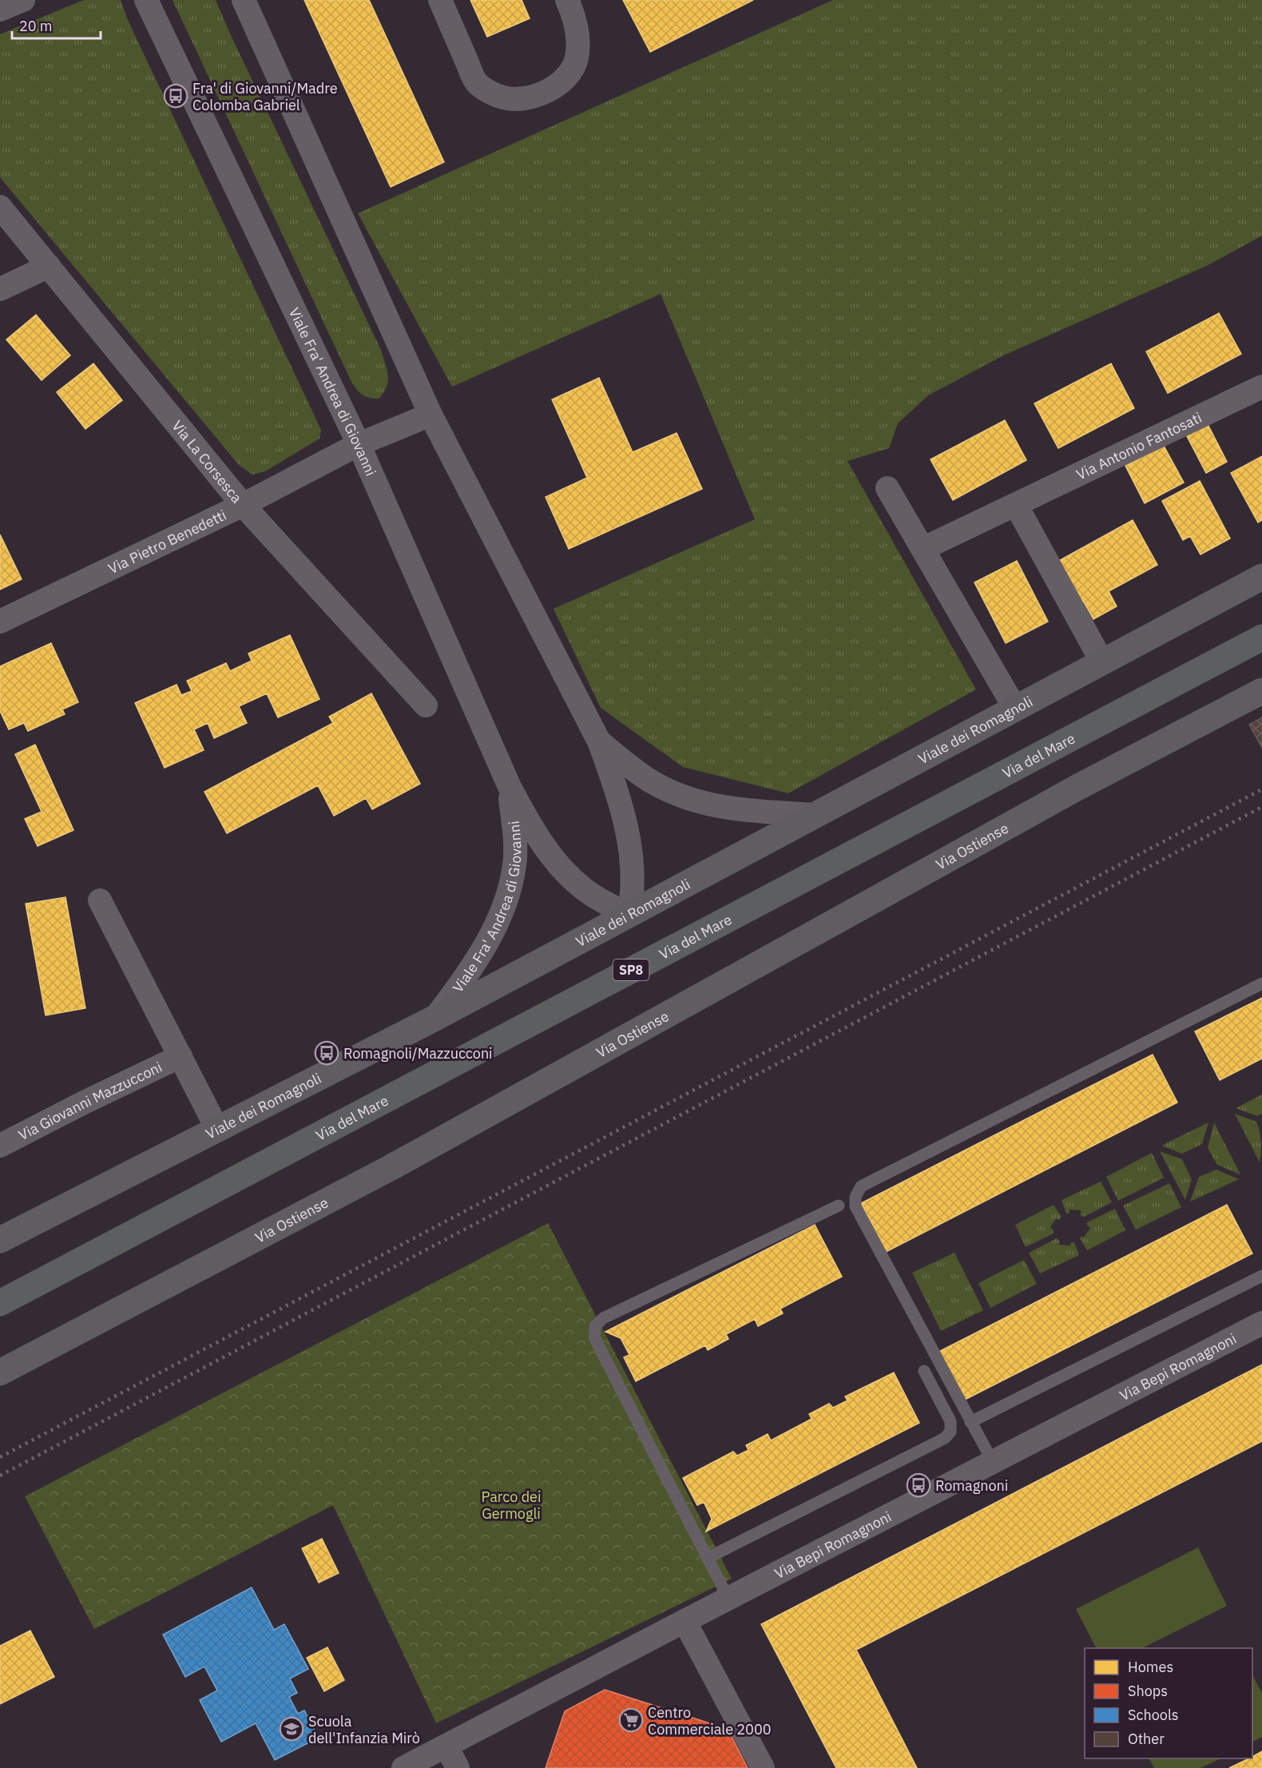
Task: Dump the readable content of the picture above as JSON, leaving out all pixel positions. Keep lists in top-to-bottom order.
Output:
{
  "streets": {
    "main road": [
      "Viale dei Romagnoli",
      "Via del Mare",
      "Via Ostiense",
      "SP8"
    ],
    "street": [
      "Viale Fra' Andrea di Giovanni",
      "Via Antonio Fantosati",
      "Via La Corsesca",
      "Via Pietro Benedetti",
      "Via Giovanni Mazzucconi",
      "Via Bepi Romagnoni"
    ]
  },
  "crossings": [
    ["Viale Fra' Andrea di Giovanni", "Via Pietro Benedetti"],
    ["Viale Fra' Andrea di Giovanni", "Viale dei Romagnoli"],
    ["Via La Corsesca", "Via Pietro Benedetti"],
    ["Viale dei Romagnoli", "Via Giovanni Mazzucconi"]
  ],
  "parks": ["Parco dei Germogli"],
  "places": {
    "bus stop": ["Fra' di Giovanni/Madre Colomba Gabriel", "Romagnoli/Mazzucconi", "Romagnoni"],
    "supermarket": ["Centro Commerciale 2000"],
    "school or university": ["Scuola dell'Infanzia Mirò"]
  },
  "legend": [
    "Homes",
    "Shops",
    "Schools",
    "Other"
  ],
  "scale_bar": "20 m"
}
